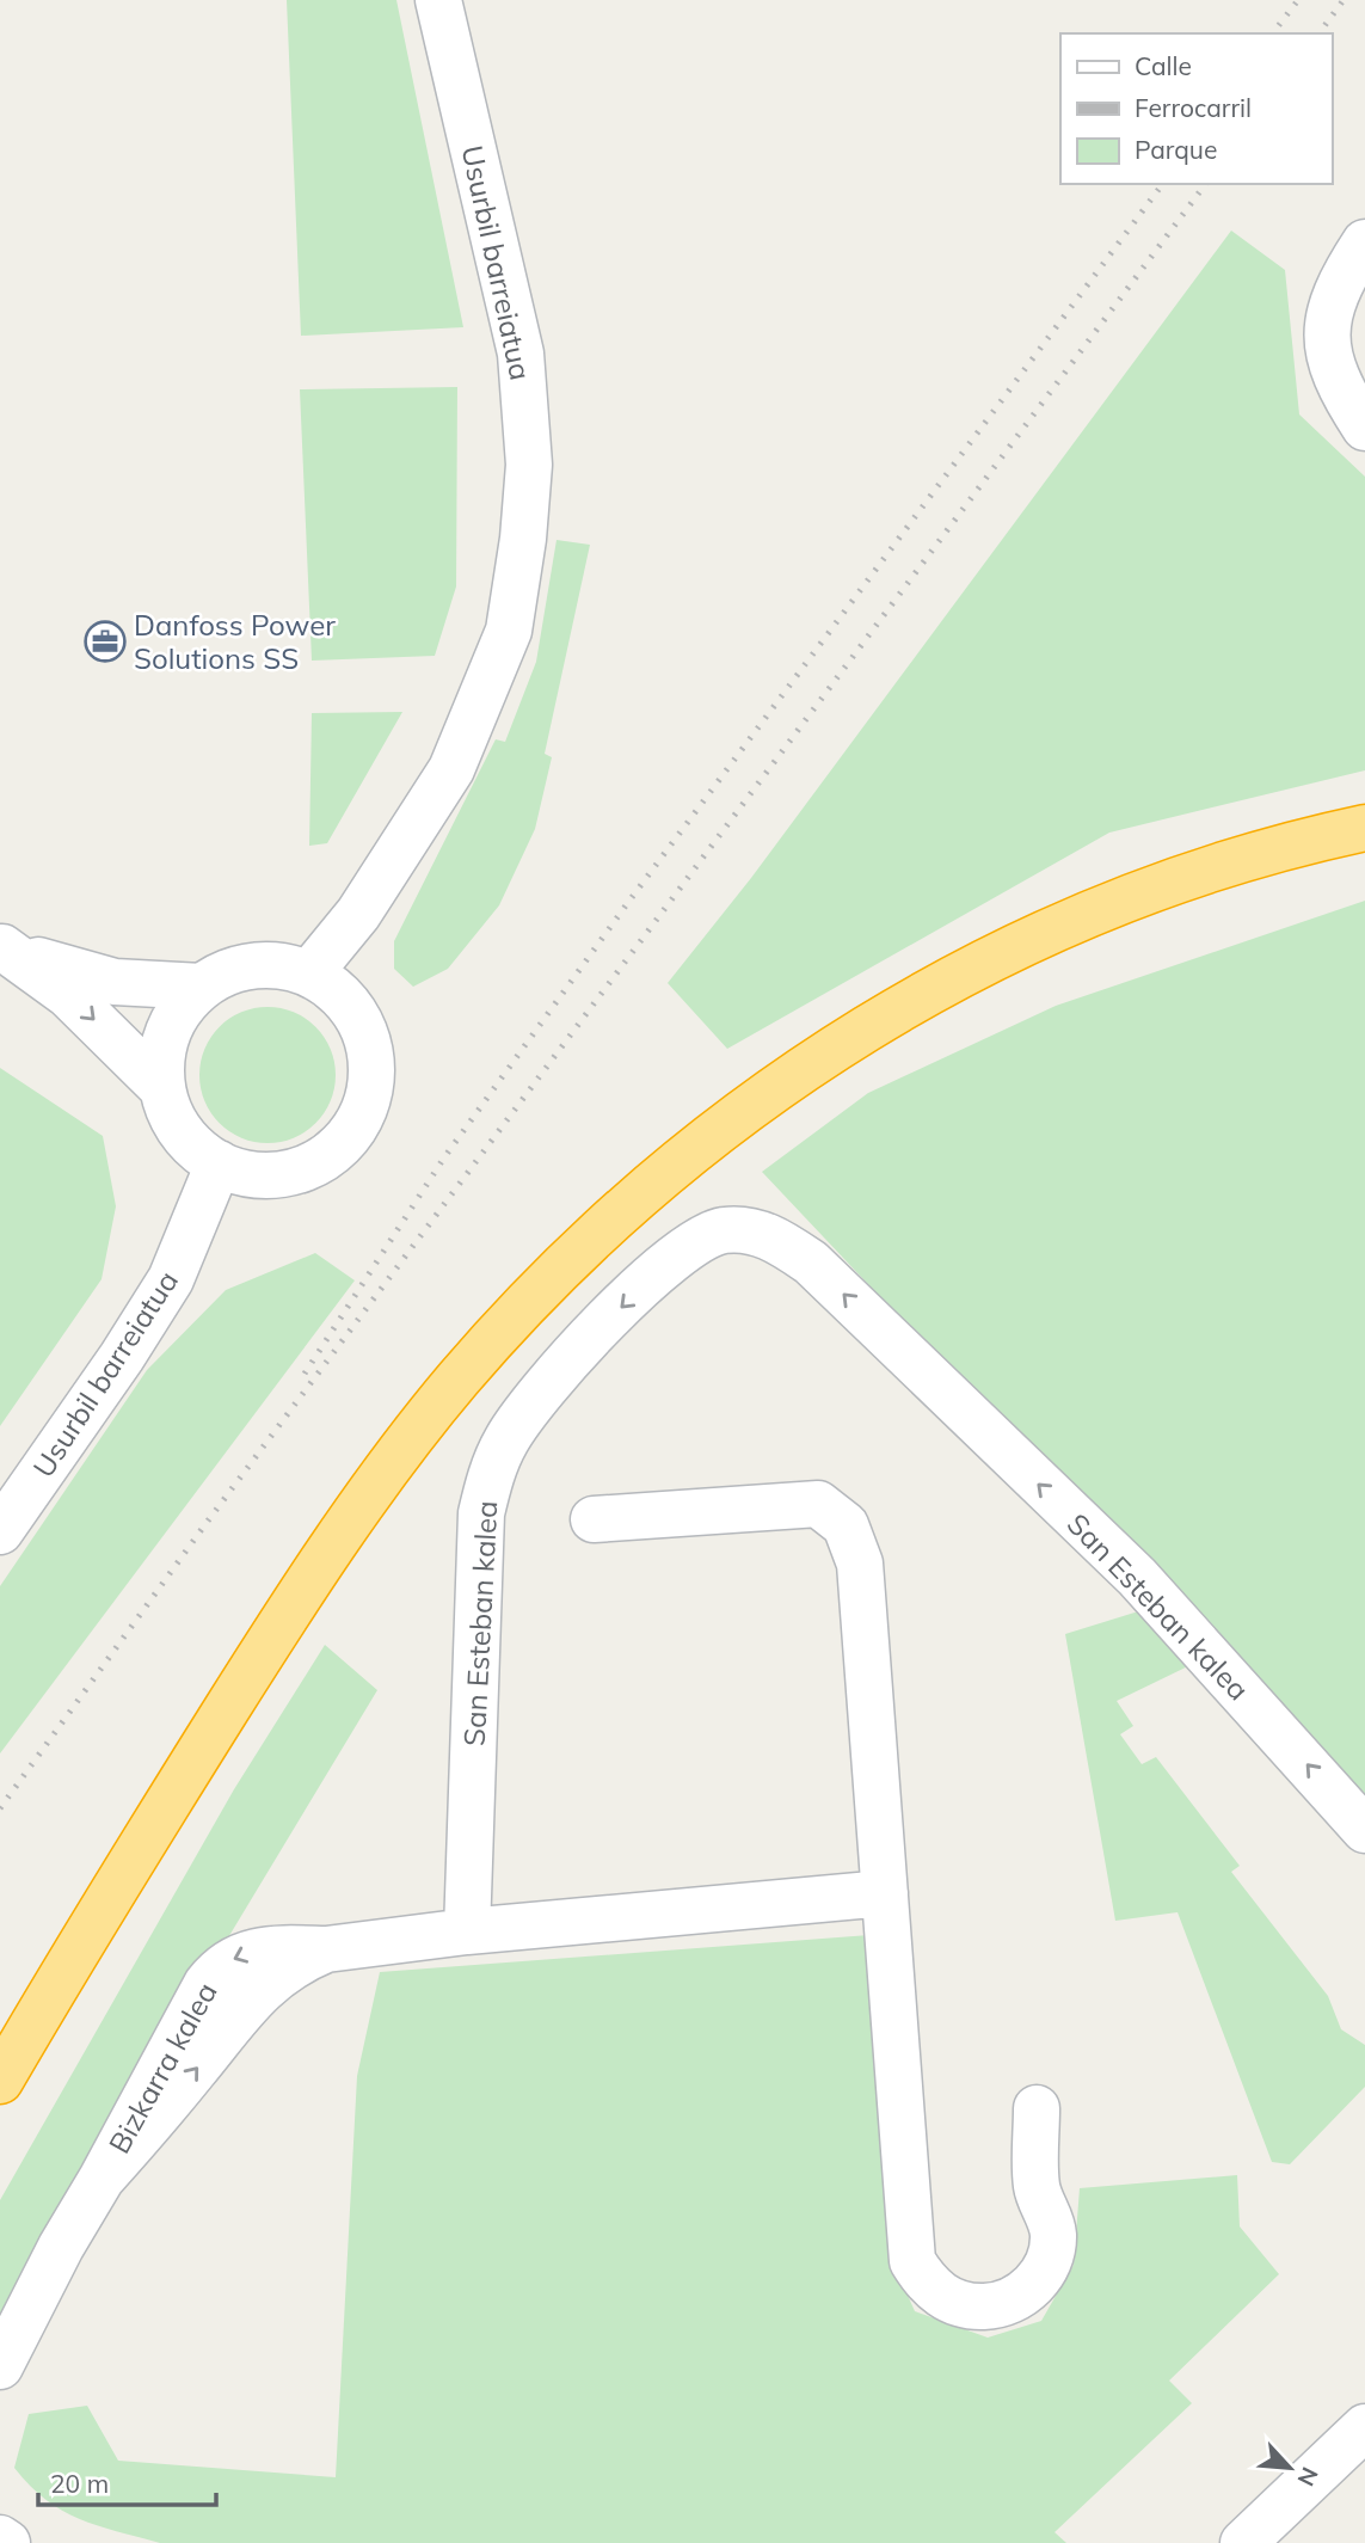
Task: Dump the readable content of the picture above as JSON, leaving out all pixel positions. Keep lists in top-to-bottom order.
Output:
{
  "streets": {
    "street": ["Usurbil barreiatua", "San Esteban kalea", "Bizkarra kalea"]
  },
  "crossings": [
    ["San Esteban kalea", "Bizkarra kalea"]
  ],
  "places": {
    "office": ["Danfoss Power Solutions SS"]
  },
  "legend": ["Calle", "Ferrocarril", "Parque"],
  "scale_bar": "20 m",
  "north": "bottom right"
}
